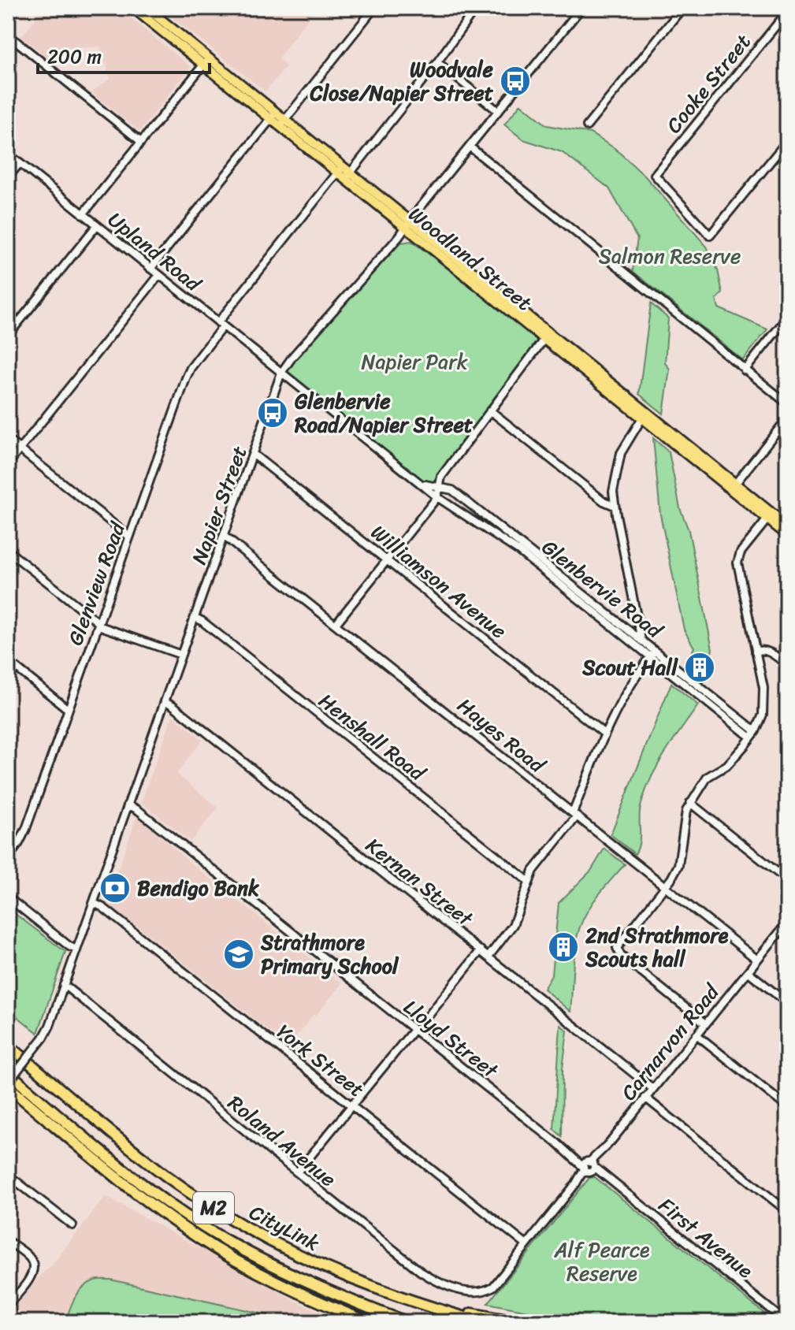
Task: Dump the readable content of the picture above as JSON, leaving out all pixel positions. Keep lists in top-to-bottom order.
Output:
{
  "streets": {
    "highway": ["M2", "CityLink"],
    "main road": ["Woodland Street"],
    "street": [
      "Cooke Street",
      "Upland Road",
      "Napier Street",
      "Williamson Avenue",
      "Glenview Road",
      "Glenbervie Road",
      "Hayes Road",
      "Henshall Road",
      "Kernan Street",
      "Lloyd Street",
      "Carnarvon Road",
      "York Street",
      "Roland Avenue",
      "First Avenue"
    ]
  },
  "crossings": [
    ["Upland Road", "Napier Street"],
    ["Upland Road", "Glenview Road"],
    ["Upland Road", "Glenbervie Road"],
    ["Woodland Street", "Napier Street"],
    ["Woodland Street", "Glenview Road"],
    ["Napier Street", "Williamson Avenue"],
    ["Napier Street", "Glenbervie Road"],
    ["Napier Street", "Hayes Road"],
    ["Napier Street", "Henshall Road"],
    ["Napier Street", "Kernan Street"],
    ["Napier Street", "Lloyd Street"],
    ["Napier Street", "York Street"],
    ["Napier Street", "Roland Avenue"],
    ["Hayes Road", "Carnarvon Road"],
    ["Kernan Street", "Carnarvon Road"],
    ["Lloyd Street", "Carnarvon Road"],
    ["Lloyd Street", "First Avenue"],
    ["Carnarvon Road", "York Street"],
    ["Carnarvon Road", "Roland Avenue"],
    ["Carnarvon Road", "First Avenue"]
  ],
  "parks": ["Salmon Reserve", "Napier Park", "Alf Pearce Reserve"],
  "places": {
    "bus stop": ["Woodvale Close/Napier Street", "Glenbervie Road/Napier Street"],
    "building": ["Scout Hall", "2nd Strathmore Scouts hall"],
    "bank": ["Bendigo Bank"],
    "school or university": ["Strathmore Primary School"]
  },
  "scale_bar": "200 m"
}
